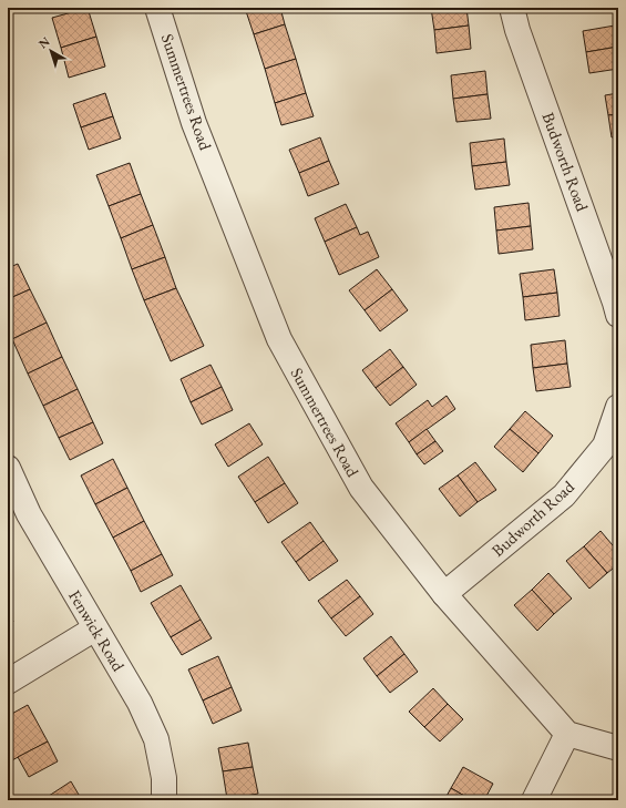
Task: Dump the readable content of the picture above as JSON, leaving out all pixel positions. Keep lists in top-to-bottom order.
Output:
{
  "streets": {
    "street": ["Summertrees Road", "Budworth Road", "Fenwick Road"]
  },
  "crossings": [
    ["Summertrees Road", "Budworth Road"]
  ],
  "north": "top left"
}
